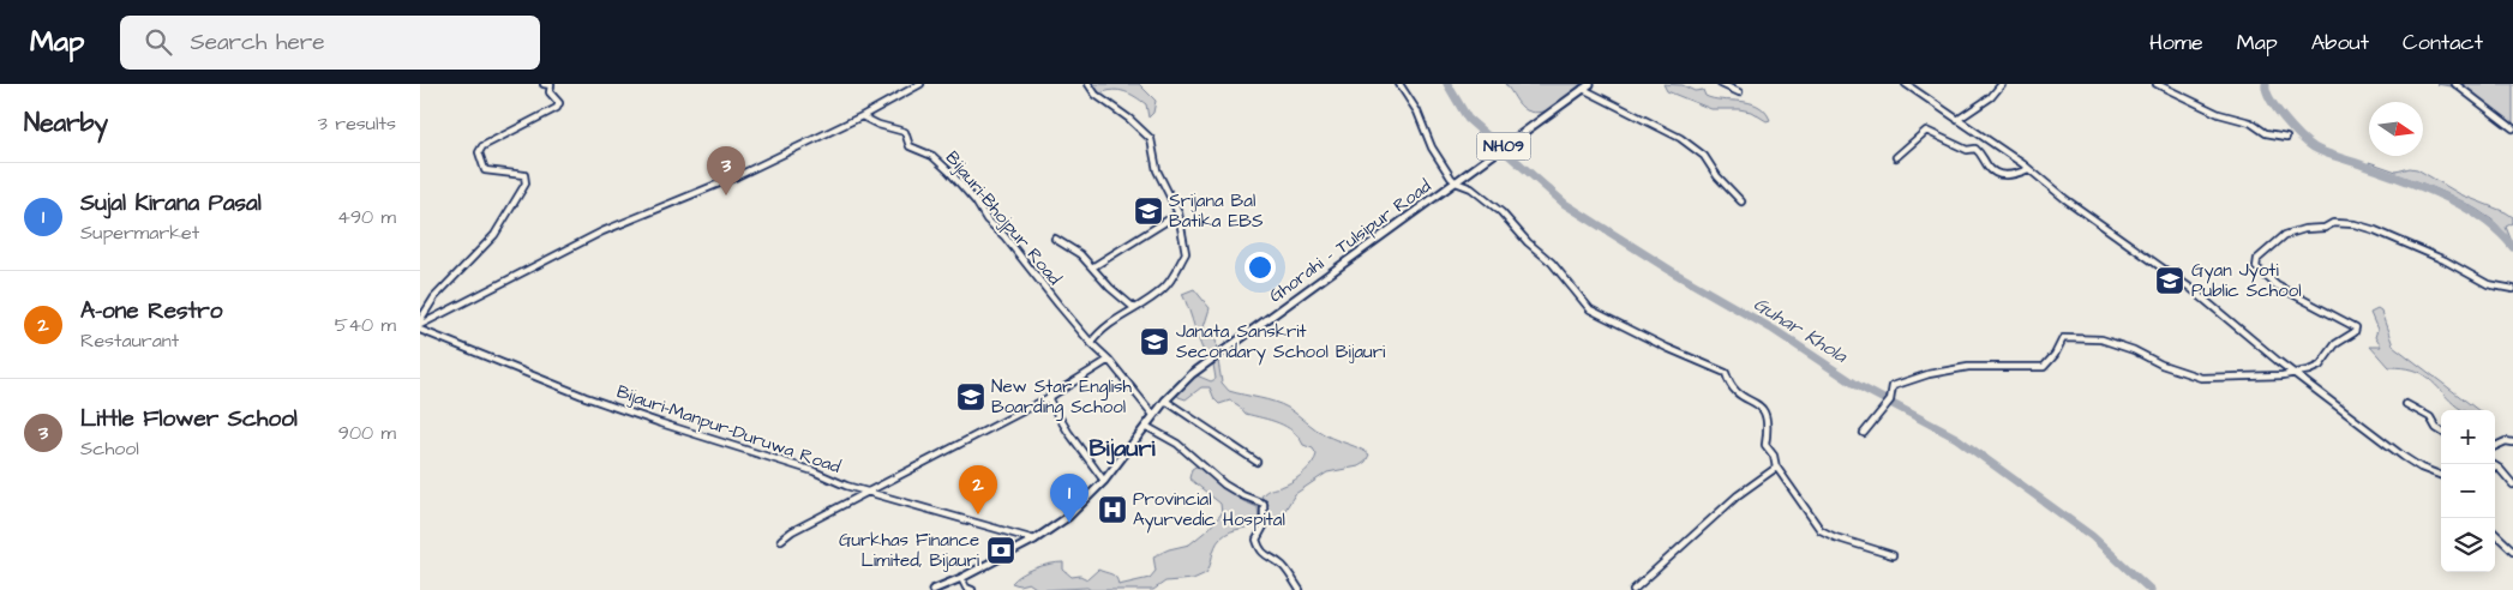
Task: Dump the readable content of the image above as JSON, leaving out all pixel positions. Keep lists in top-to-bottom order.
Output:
{
  "streets": {
    "main road": ["NH09", "Ghorahi - Tulsipur Road"],
    "street": ["Bijauri-Bhojpur Road", "Bijauri-Manpur-Duruwa Road"]
  },
  "crossings": [
    ["NH09", "Ghorahi - Tulsipur Road"],
    ["Bijauri-Bhojpur Road", "Ghorahi - Tulsipur Road"],
    ["Ghorahi - Tulsipur Road", "Bijauri-Manpur-Duruwa Road"]
  ],
  "districts": ["Bijauri"],
  "water": ["Guhar Khola"],
  "places": {
    "school or university": [
      "Srijana Bal Batika EBS",
      "Gyan Jyoti Public School",
      "Janata Sanskrit Secondary School Bijauri",
      "New Star English Boarding School"
    ],
    "hospital": ["Provincial Ayurvedic Hospital"],
    "bank": ["Gurkhas Finance Limited, Bijauri"]
  },
  "north": "right",
  "page": {
    "header": "Map",
    "search": "Search here",
    "nav": [
      "Home",
      "Map",
      "About",
      "Contact"
    ],
    "heading": ["Nearby", "3 results"],
    "pins": ["3", "2", "1"],
    "list": [
      {
        "mark": "1",
        "name": "Sujal Kirana Pasal",
        "note": "Supermarket",
        "value": "490 m"
      },
      {
        "mark": "2",
        "name": "A-one Restro",
        "note": "Restaurant",
        "value": "540 m"
      },
      {
        "mark": "3",
        "name": "Little Flower School",
        "note": "School",
        "value": "900 m"
      }
    ],
    "map_buttons": ["+", "−"]
  }
}
